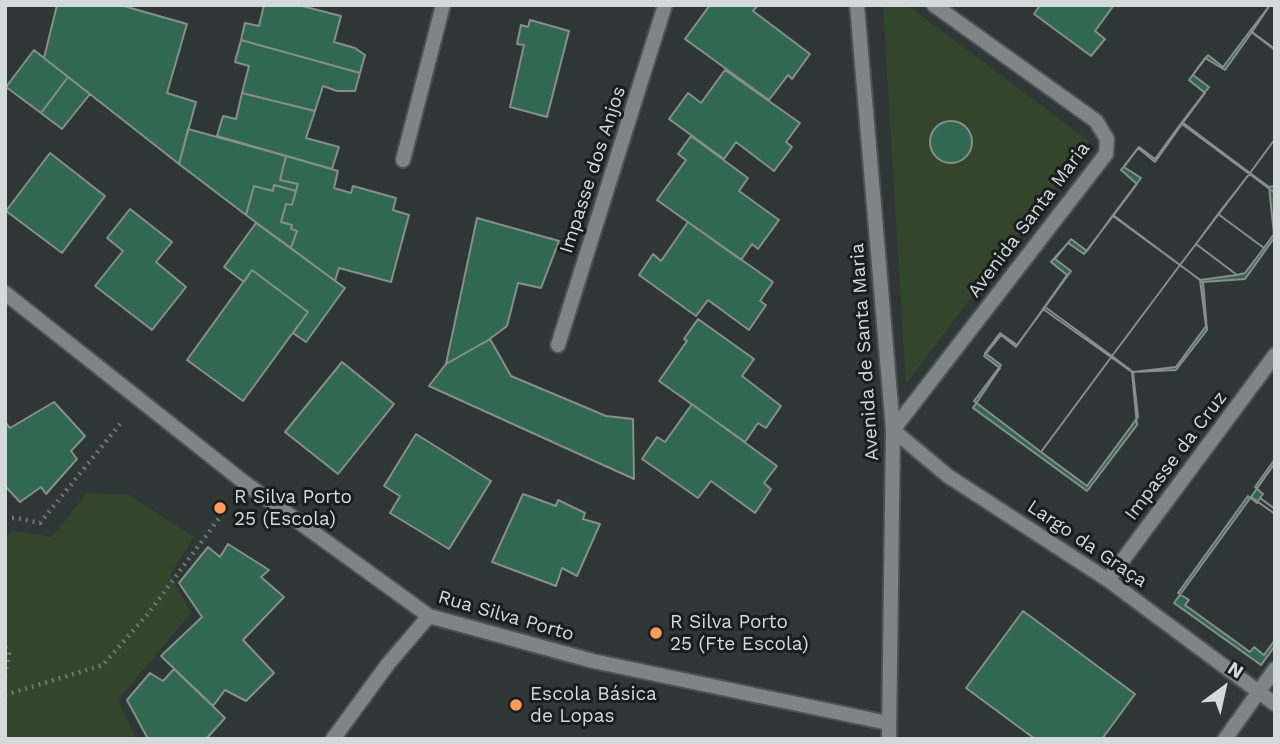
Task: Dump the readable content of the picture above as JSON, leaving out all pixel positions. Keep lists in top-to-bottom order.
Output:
{
  "streets": {
    "street": [
      "Impasse dos Anjos",
      "Avenida Santa Maria",
      "Avenida de Santa Maria",
      "Impasse da Cruz",
      "Largo da Graça",
      "Rua Silva Porto"
    ]
  },
  "crossings": [
    ["Avenida Santa Maria", "Avenida de Santa Maria"],
    ["Avenida Santa Maria", "Largo da Graça"],
    ["Avenida de Santa Maria", "Largo da Graça"],
    ["Avenida de Santa Maria", "Rua Silva Porto"],
    ["Impasse da Cruz", "Largo da Graça"]
  ],
  "places": ["R Silva Porto 25 (Escola)", "R Silva Porto 25 (Fte Escola)", "Escola Básica de Lopas"],
  "north": "top right"
}
